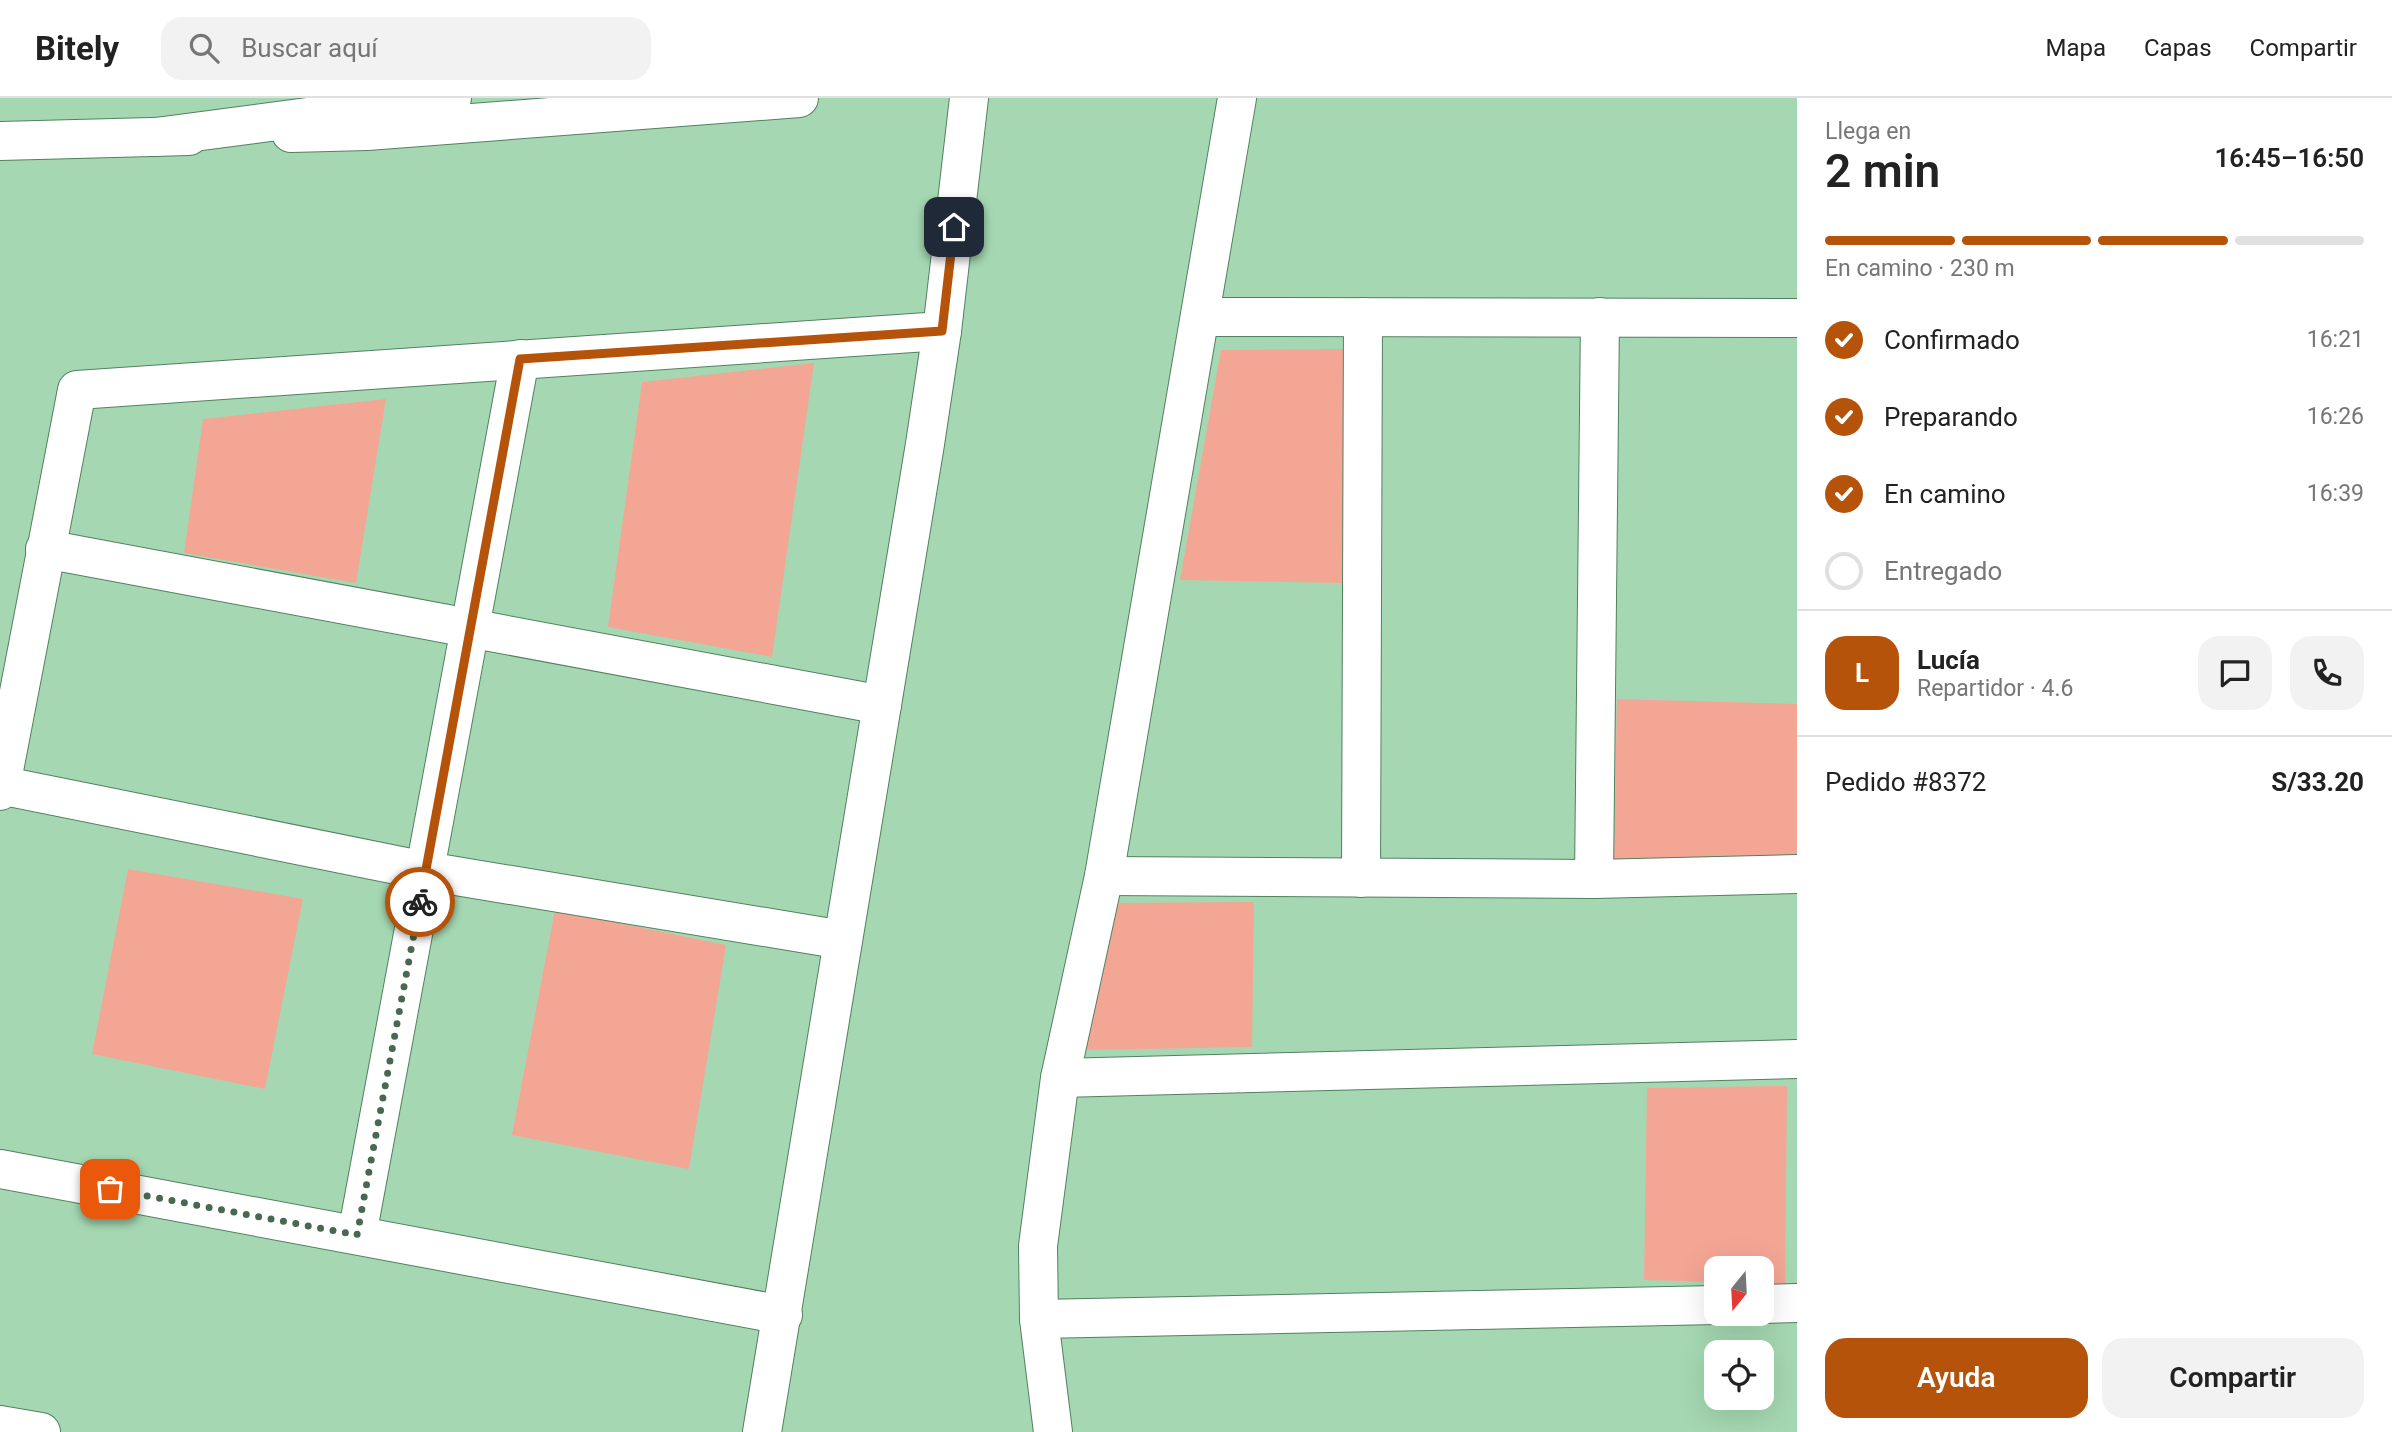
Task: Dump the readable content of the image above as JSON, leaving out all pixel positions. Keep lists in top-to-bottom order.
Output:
{
  "north": "bottom",
  "page": {
    "header": "Bitely",
    "search": "Buscar aquí",
    "nav": ["Mapa", "Capas", "Compartir"],
    "heading": ["2 min", "Llega en", "16:45–16:50"],
    "panel": [
      "Lucía",
      "Repartidor · 4.6",
      "Pedido #8372",
      "S/33.20"
    ],
    "bar": "En camino · 230 m",
    "list": [
      ["Confirmado", "16:21"],
      ["Preparando", "16:26"],
      ["En camino", "16:39"],
      "Entregado"
    ],
    "round": "L",
    "buttons": ["Ayuda", "Compartir"]
  }
}
